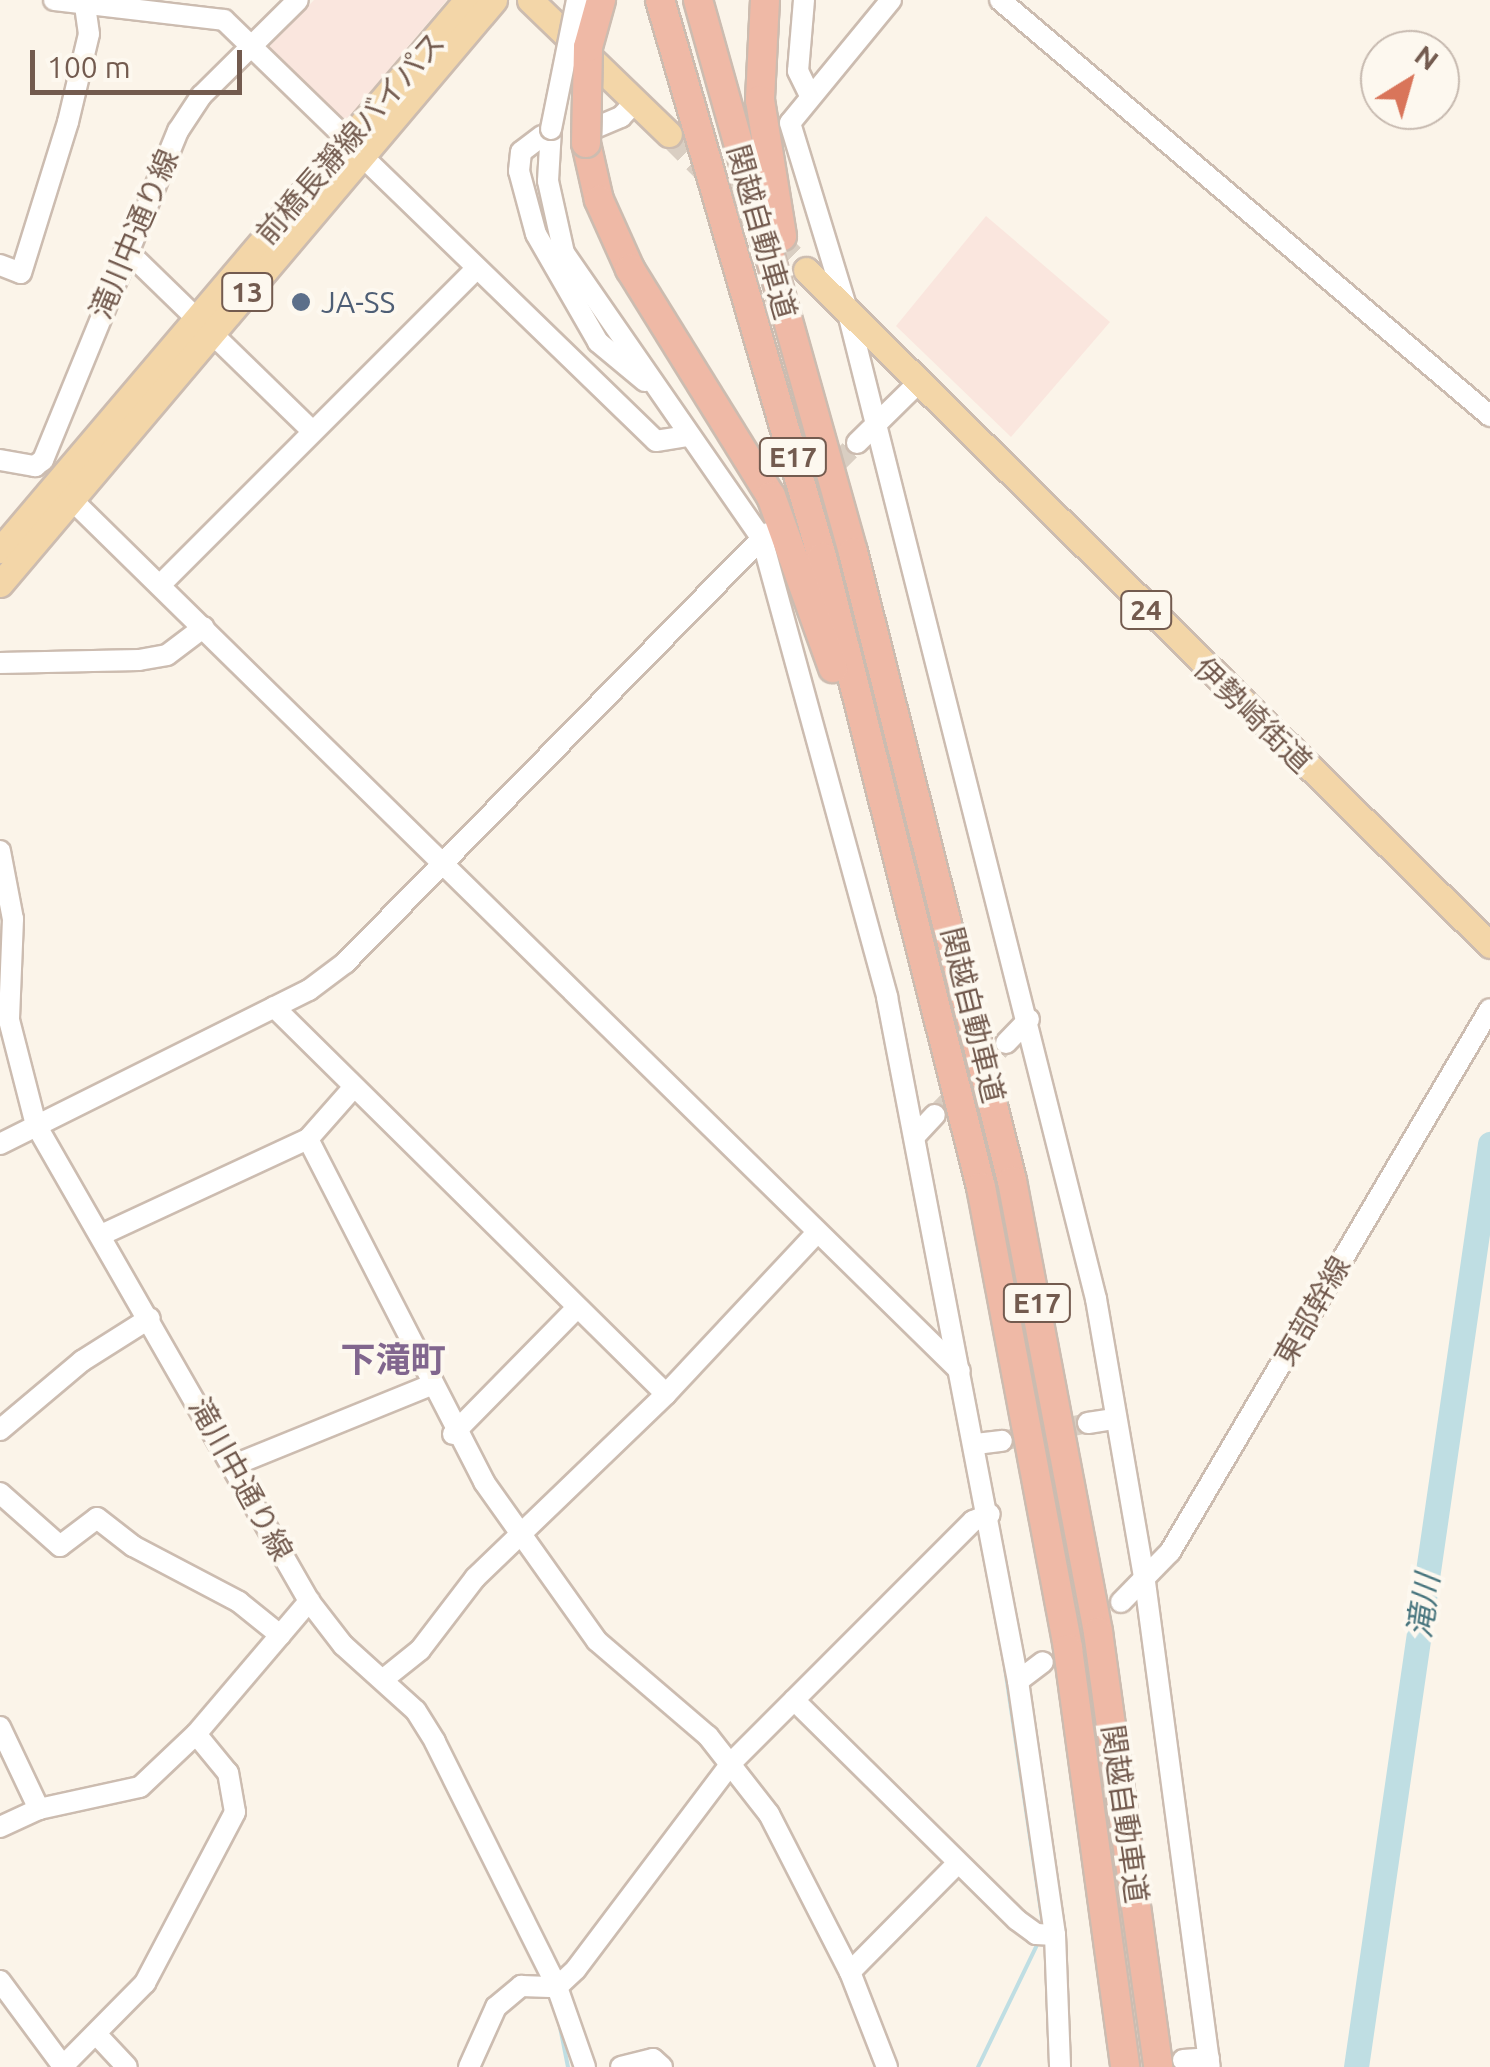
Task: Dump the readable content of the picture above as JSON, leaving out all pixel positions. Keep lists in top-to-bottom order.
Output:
{
  "streets": {
    "highway": ["関越自動車道", "E17"],
    "main road": [
      "前橋長瀞線バイパス",
      "13",
      "24",
      "伊勢崎街道"
    ],
    "street": ["滝川中通り線", "東部幹線"]
  },
  "districts": ["下滝町"],
  "water": ["滝川"],
  "places": ["JA-SS"],
  "scale_bar": "100 m",
  "north": "top right"
}
